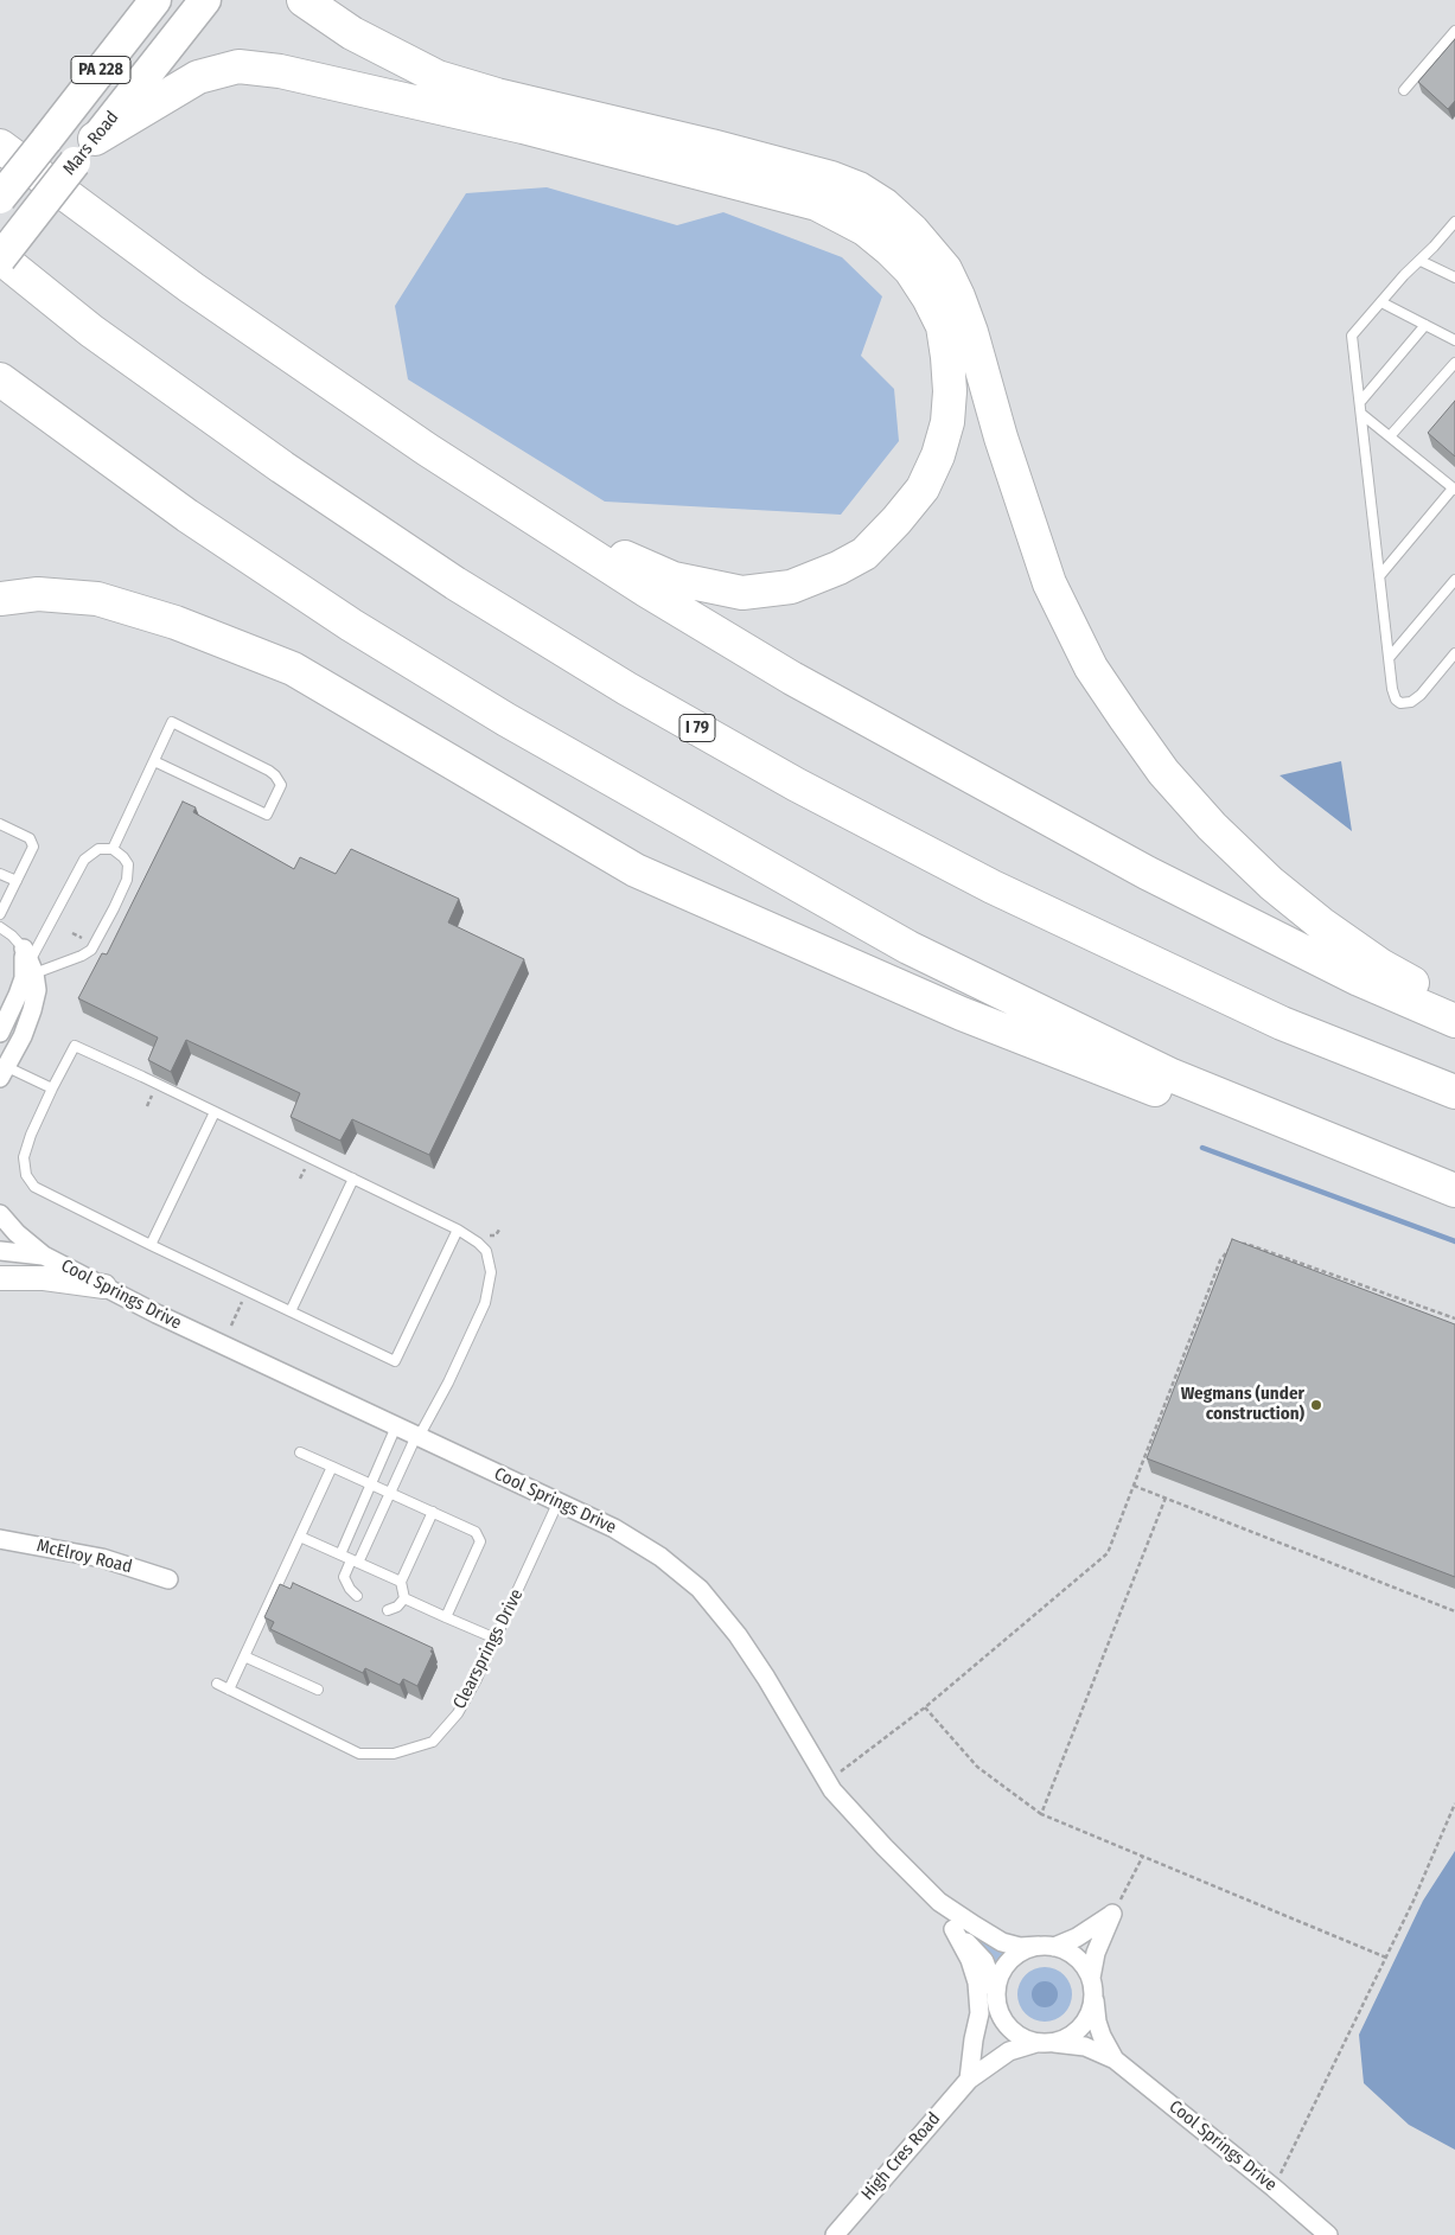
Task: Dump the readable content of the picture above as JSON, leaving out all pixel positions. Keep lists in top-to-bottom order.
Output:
{
  "streets": {
    "highway": ["PA 228", "Mars Road", "I 79"],
    "street": ["Cool Springs Drive", "McElroy Road", "High Cres Road"],
    "lane": ["Clearsprings Drive"]
  },
  "crossings": [
    ["Mars Road", "I 79"],
    ["Cool Springs Drive", "Clearsprings Drive"],
    ["Cool Springs Drive", "High Cres Road"]
  ],
  "places": ["Wegmans (under construction)"]
}
